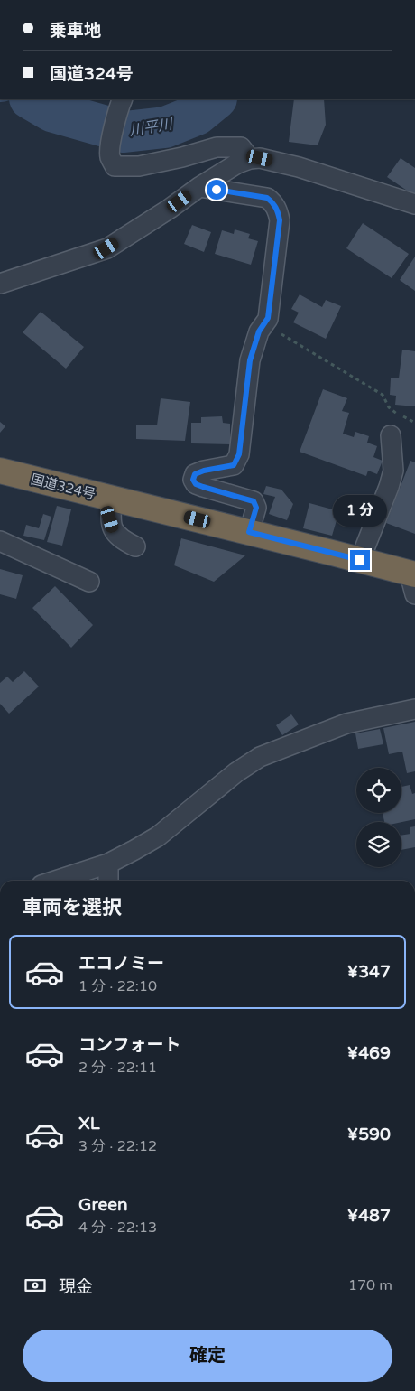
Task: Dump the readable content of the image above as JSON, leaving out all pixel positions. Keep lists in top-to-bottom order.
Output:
{
  "streets": {
    "highway": ["国道324号"]
  },
  "water": ["川平川"],
  "page": {
    "banner": ["乗車地", "国道324号"],
    "bubble": "1 分",
    "heading": "車両を選択",
    "list": [
      {
        "name": "エコノミー",
        "note": "1 分 · 22:10",
        "value": "¥347"
      },
      {
        "name": "コンフォート",
        "note": "2 分 · 22:11",
        "value": "¥469"
      },
      {
        "name": "XL",
        "note": "3 分 · 22:12",
        "value": "¥590"
      },
      {
        "name": "Green",
        "note": "4 分 · 22:13",
        "value": "¥487"
      }
    ],
    "pay": ["現金", "170 m"],
    "buttons": "確定"
  }
}
